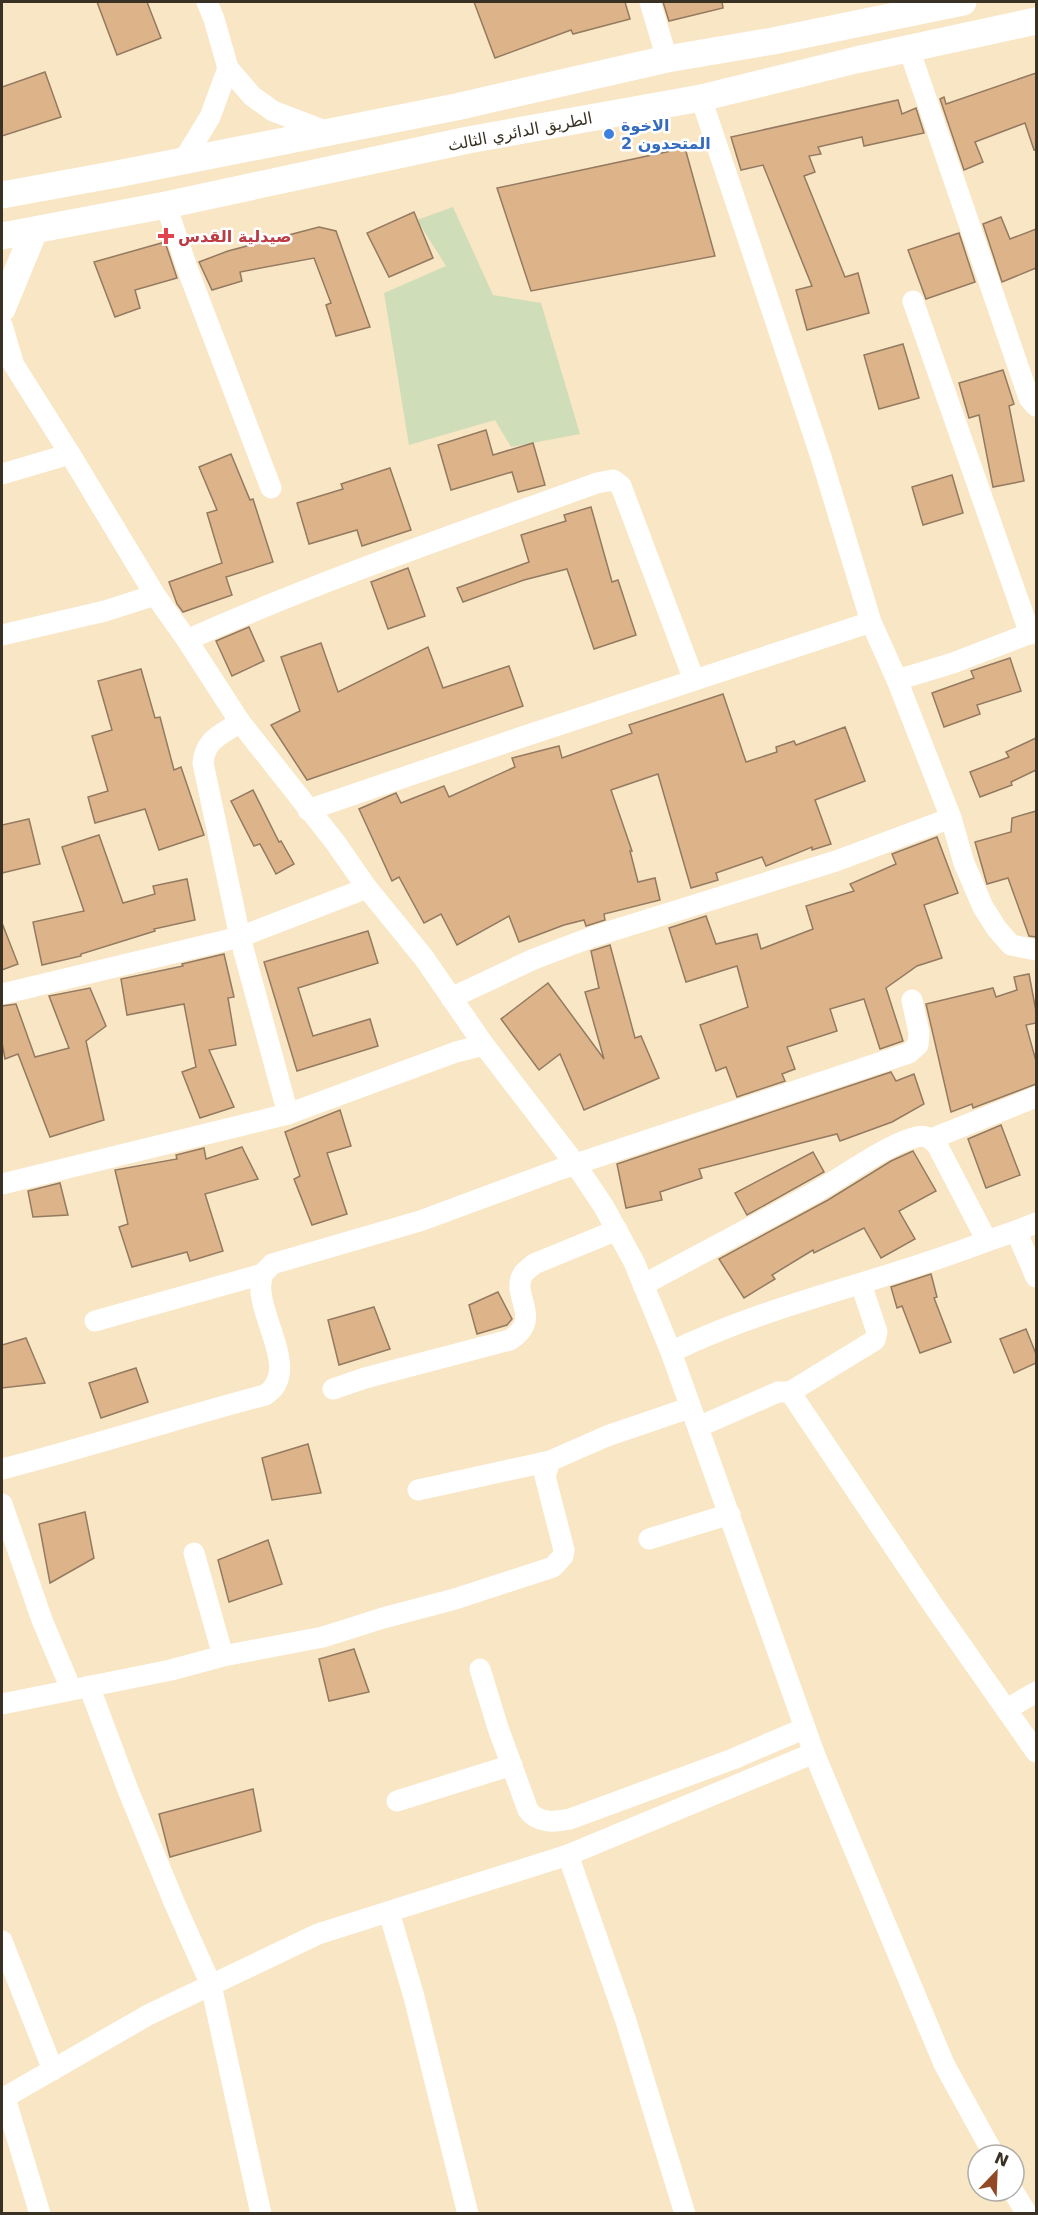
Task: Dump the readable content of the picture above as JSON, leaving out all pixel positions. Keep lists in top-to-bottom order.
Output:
{
  "streets": {
    "main road": ["الطريق الدائري الثالث"]
  },
  "places": {
    "other": ["الاخوة المتحدون 2"],
    "health": ["صيدلية القدس"]
  },
  "north": "top right"
}
